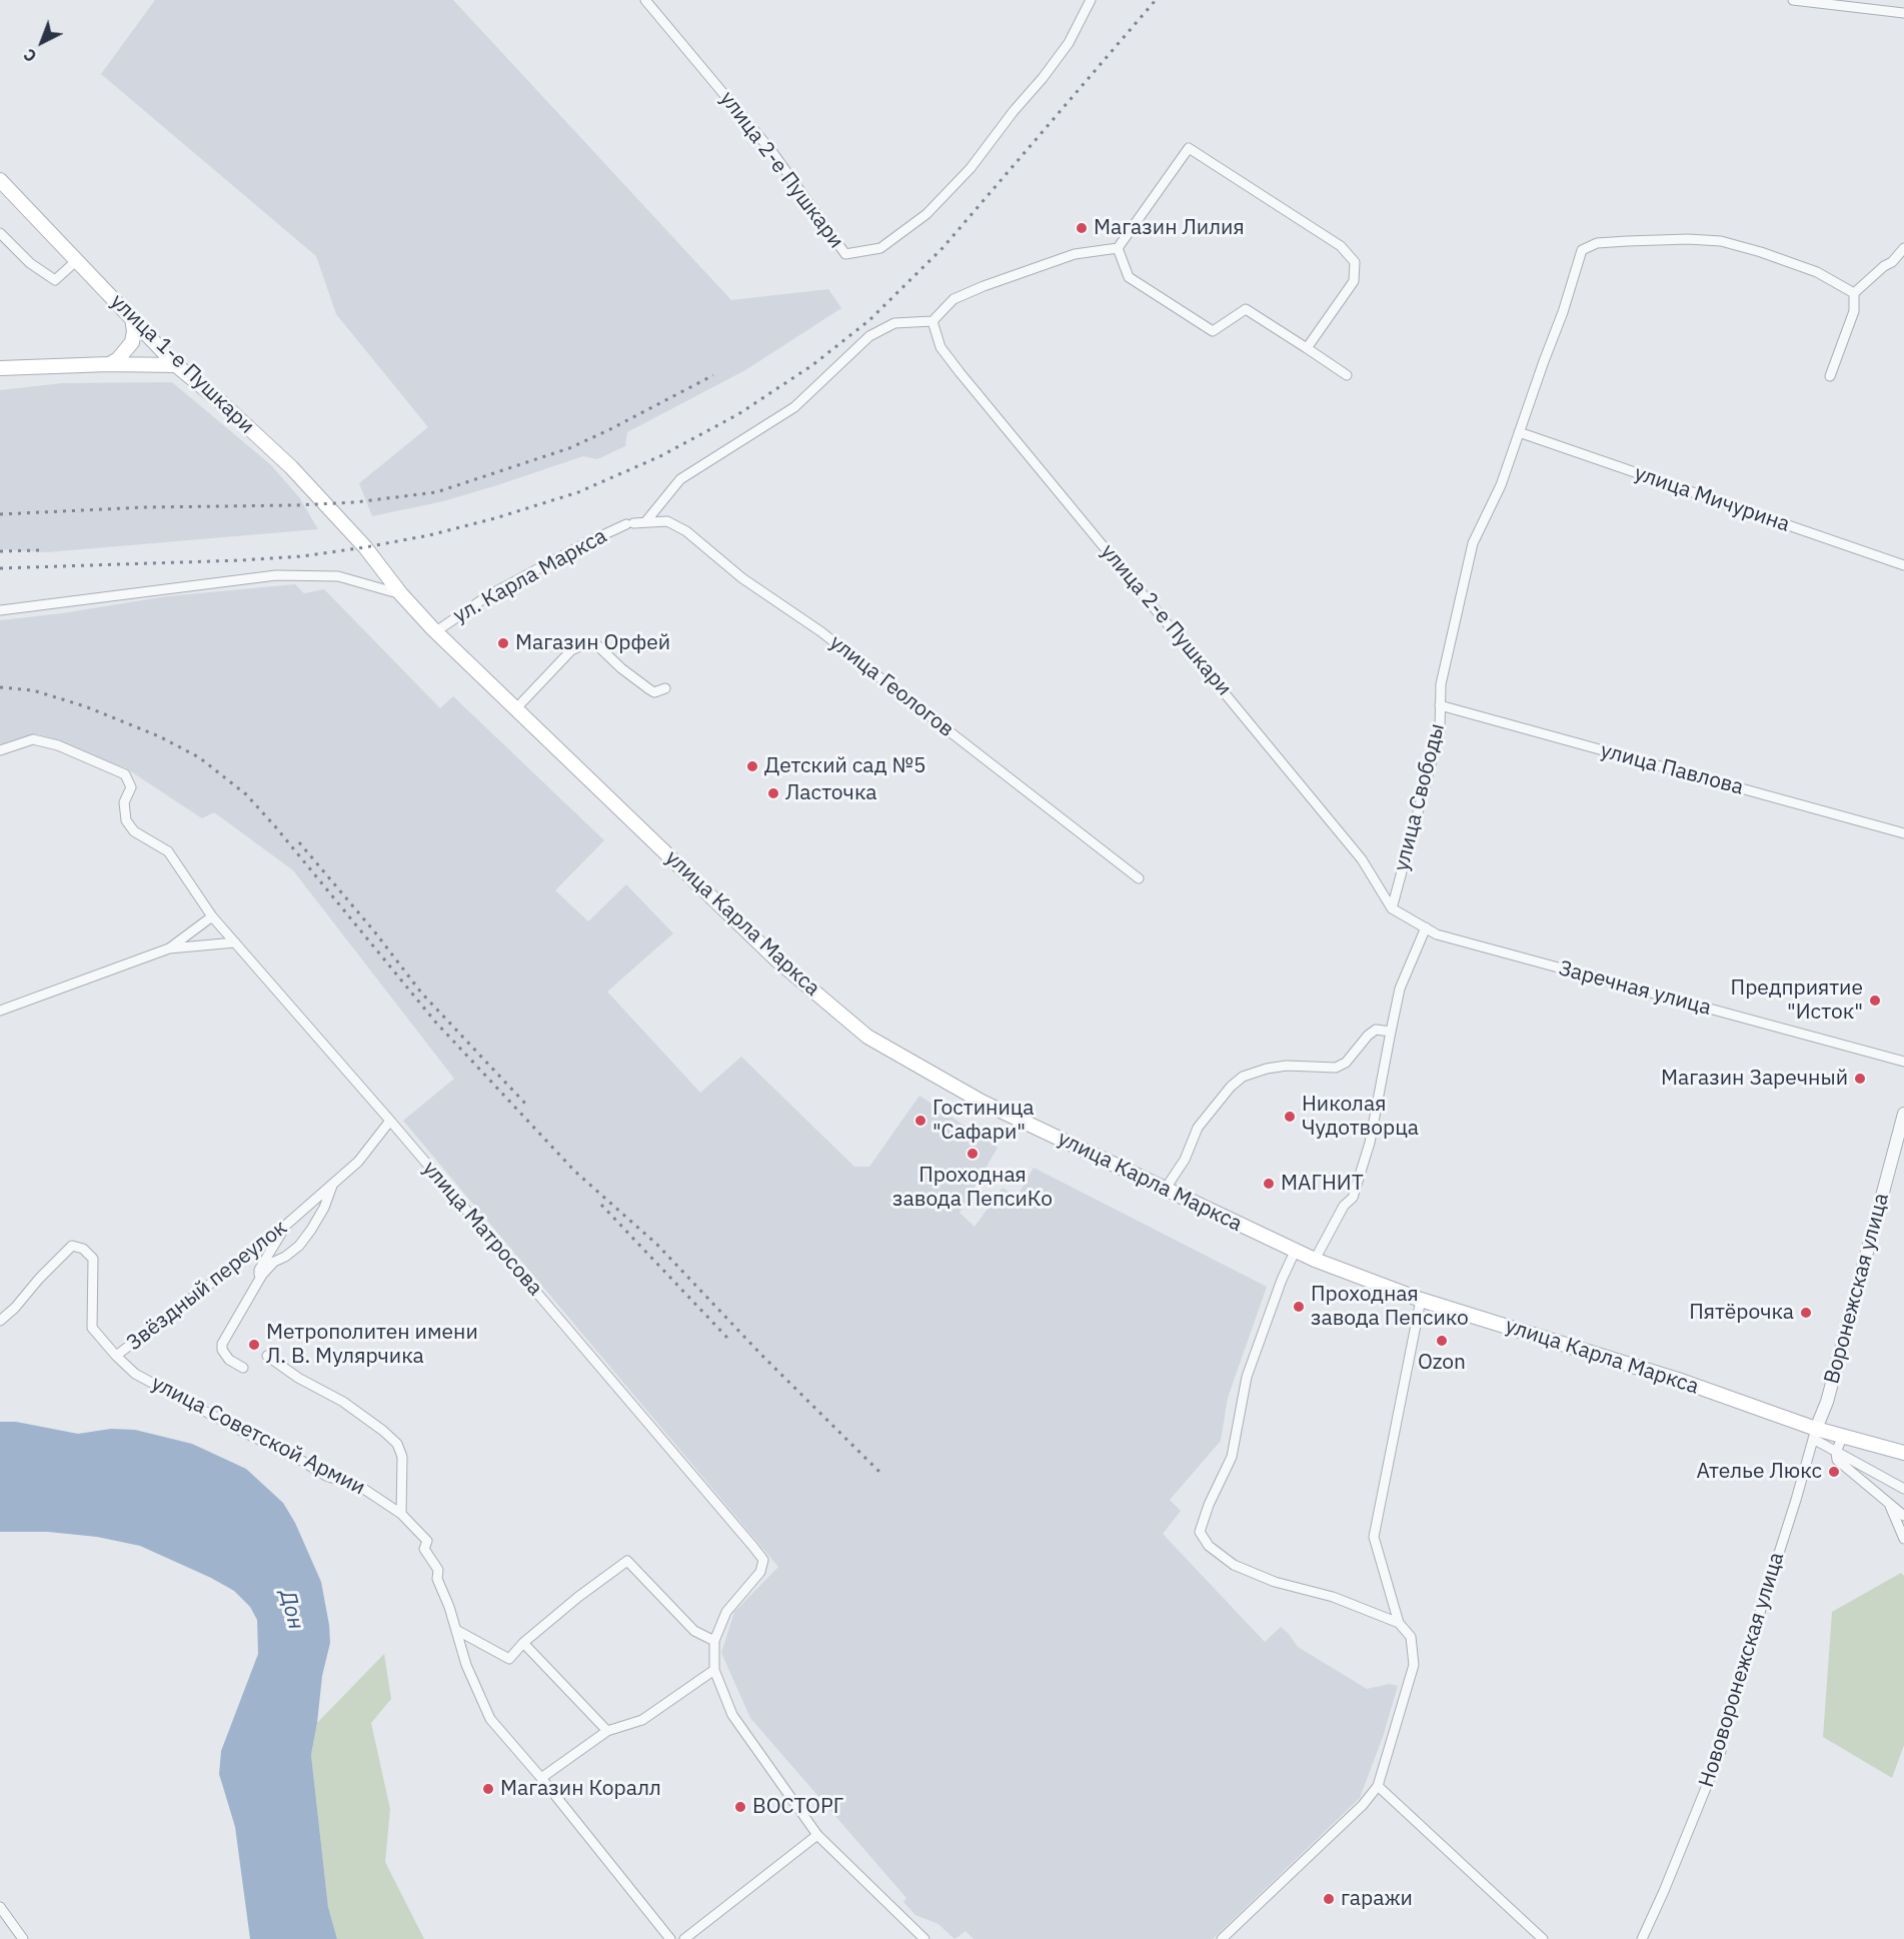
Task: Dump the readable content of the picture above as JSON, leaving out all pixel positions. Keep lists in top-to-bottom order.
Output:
{
  "streets": {
    "main road": ["улица 1-е Пушкари", "улица Карла Маркса"],
    "street": [
      "улица 2-е Пушкари",
      "улица Мичурина",
      "ул. Карла Маркса",
      "улица Геологов",
      "улица Павлова",
      "улица Свободы",
      "Заречная улица",
      "улица Матросова",
      "Звёздный переулок",
      "Воронежская улица",
      "улица Советской Армии",
      "Нововоронежская улица"
    ]
  },
  "crossings": [
    ["улица 2-е Пушкари", "улица Свободы"],
    ["улица 2-е Пушкари", "Заречная улица"],
    ["улица 1-е Пушкари", "улица Карла Маркса"],
    ["улица Мичурина", "улица Свободы"],
    ["ул. Карла Маркса", "улица Геологов"],
    ["ул. Карла Маркса", "улица Карла Маркса"],
    ["улица Павлова", "улица Свободы"],
    ["улица Свободы", "Заречная улица"],
    ["улица Карла Маркса", "Воронежская улица"],
    ["улица Карла Маркса", "Нововоронежская улица"],
    ["улица Матросова", "Звёздный переулок"],
    ["Звёздный переулок", "улица Советской Армии"],
    ["Воронежская улица", "Нововоронежская улица"]
  ],
  "water": ["Дон"],
  "places": [
    "Магазин Лилия",
    "Магазин Орфей",
    "Детский сад №5",
    "Ласточка",
    "Предприятие \"Исток\"",
    "Магазин Заречный",
    "Николая Чудотворца",
    "Гостиница \"Сафари\"",
    "Проходная завода ПепсиКо",
    "МАГНИТ",
    "Проходная завода Пепсико",
    "Пятёрочка",
    "Ozon",
    "Метрополитен имени Л. В. Мулярчика",
    "Ателье Люкс",
    "Магазин Коралл",
    "ВОСТОРГ",
    "гаражи"
  ],
  "north": "bottom left"
}
